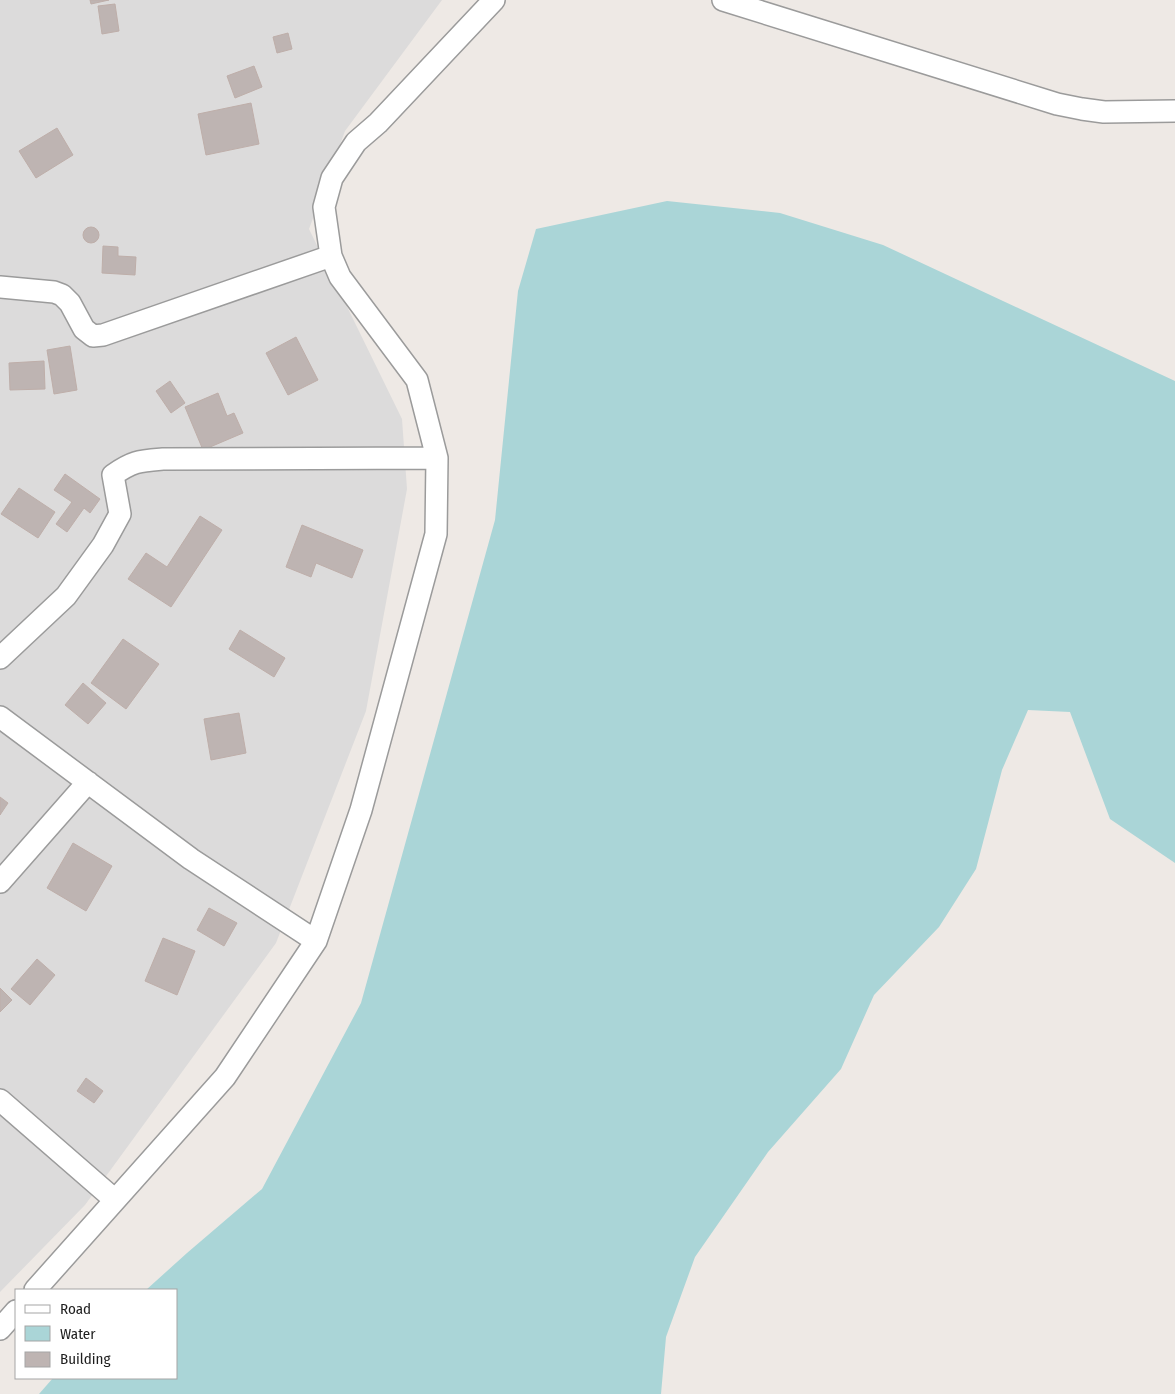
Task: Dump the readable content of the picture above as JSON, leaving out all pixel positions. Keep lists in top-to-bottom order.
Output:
{
  "legend": ["Road", "Water", "Building"]
}
